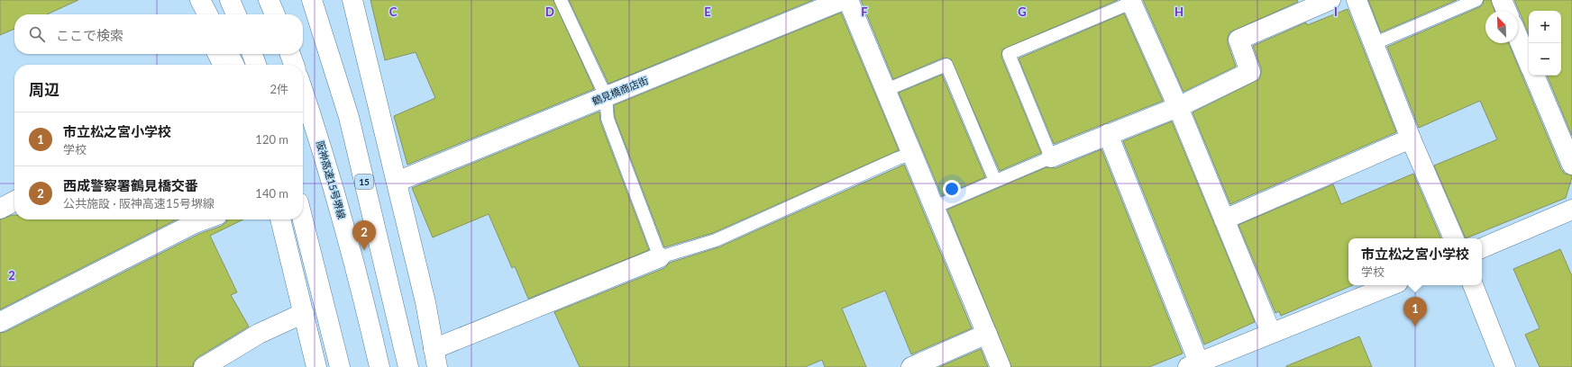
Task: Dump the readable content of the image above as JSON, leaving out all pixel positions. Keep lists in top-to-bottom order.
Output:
{
  "streets": {
    "main road": ["鶴見橋商店街", "阪神高速15号堺線", "15"]
  },
  "north": "top left",
  "page": {
    "map_buttons": ["+", "−"],
    "search": "ここで検索",
    "heading": ["周辺", "2件"],
    "list": [
      {
        "mark": "1",
        "name": "市立松之宮小学校",
        "note": "学校",
        "value": "120 m"
      },
      {
        "mark": "2",
        "name": "西成警察署鶴見橋交番",
        "note": "公共施設 · 阪神高速15号堺線",
        "value": "140 m"
      }
    ],
    "pins": ["2", "1"],
    "popup": ["市立松之宮小学校", "学校"]
  },
  "grid": {
    "columns": [
      "C",
      "D",
      "E",
      "F",
      "G",
      "H",
      "I"
    ],
    "rows": ["2"]
  }
}
